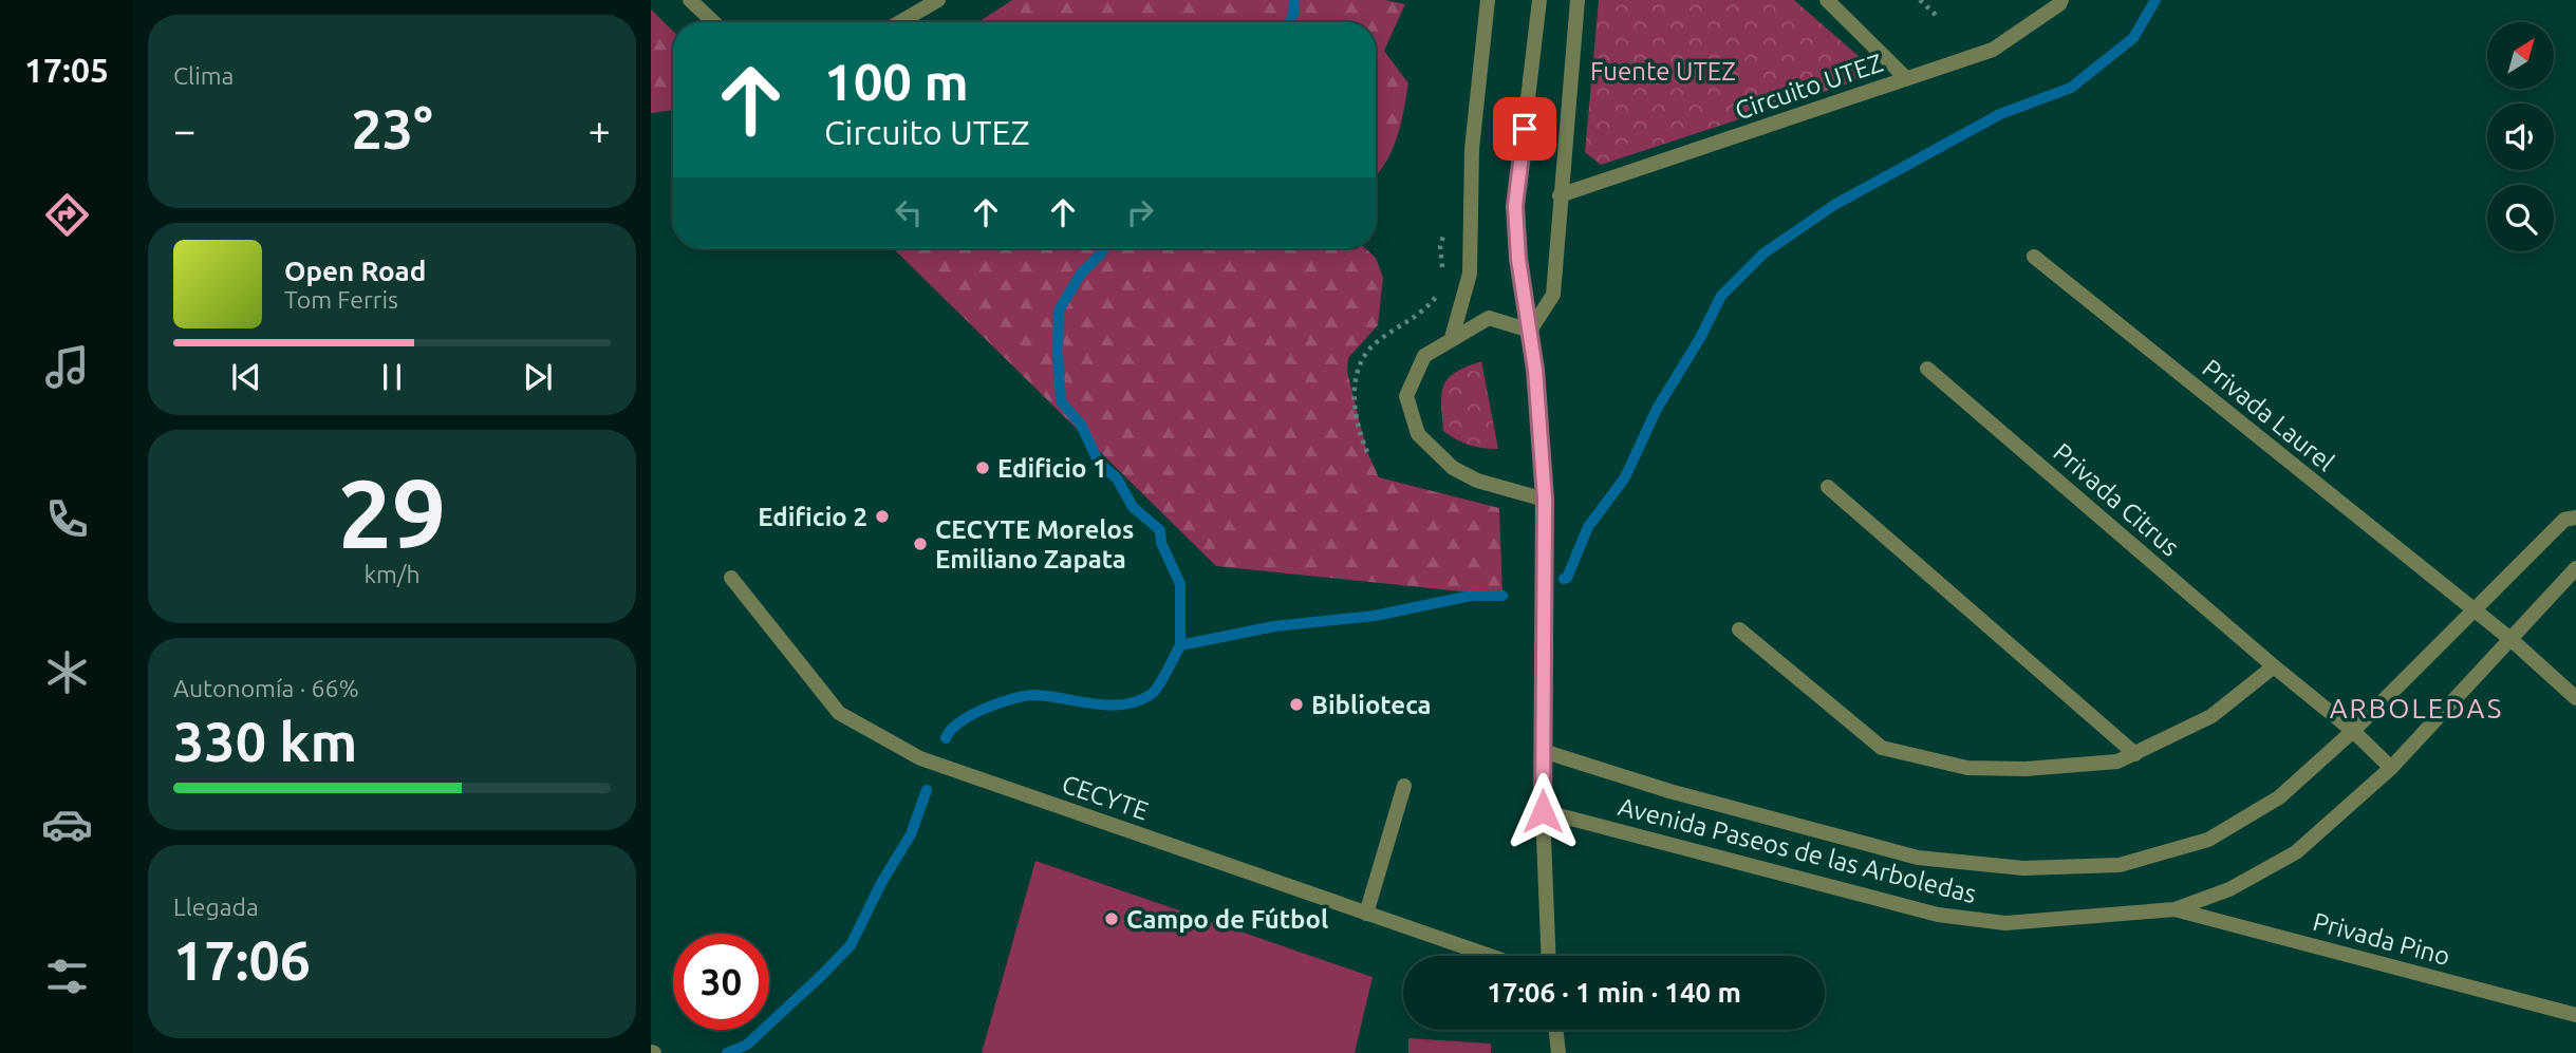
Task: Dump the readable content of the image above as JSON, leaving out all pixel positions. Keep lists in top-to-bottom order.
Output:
{
  "streets": {
    "street": [
      "Circuito UTEZ",
      "Privada Laurel",
      "Privada Citrus",
      "CECYTE",
      "Avenida Paseos de las Arboledas",
      "Privada Pino"
    ]
  },
  "crossings": [
    ["Privada Laurel", "Avenida Paseos de las Arboledas"],
    ["Privada Citrus", "Avenida Paseos de las Arboledas"],
    ["Avenida Paseos de las Arboledas", "Privada Pino"]
  ],
  "districts": ["ARBOLEDAS"],
  "parks": ["Fuente UTEZ"],
  "places": [
    "Edificio 1",
    "Edificio 2",
    "CECYTE Morelos Emiliano Zapata",
    "Biblioteca",
    "Campo de Fútbol"
  ],
  "north": "top right",
  "page": {
    "tabs": "17:05",
    "tile": [
      "Clima",
      ["29", "km/h"],
      ["Autonomía · 66%", "330 km"],
      ["Llegada", "17:06"]
    ],
    "turn": ["100 m", "Circuito UTEZ"],
    "heat": ["−", "23°", "+"],
    "song": ["Open Road", "Tom Ferris"],
    "limit": "30",
    "trip": "17:06 · 1 min · 140 m"
  }
}
